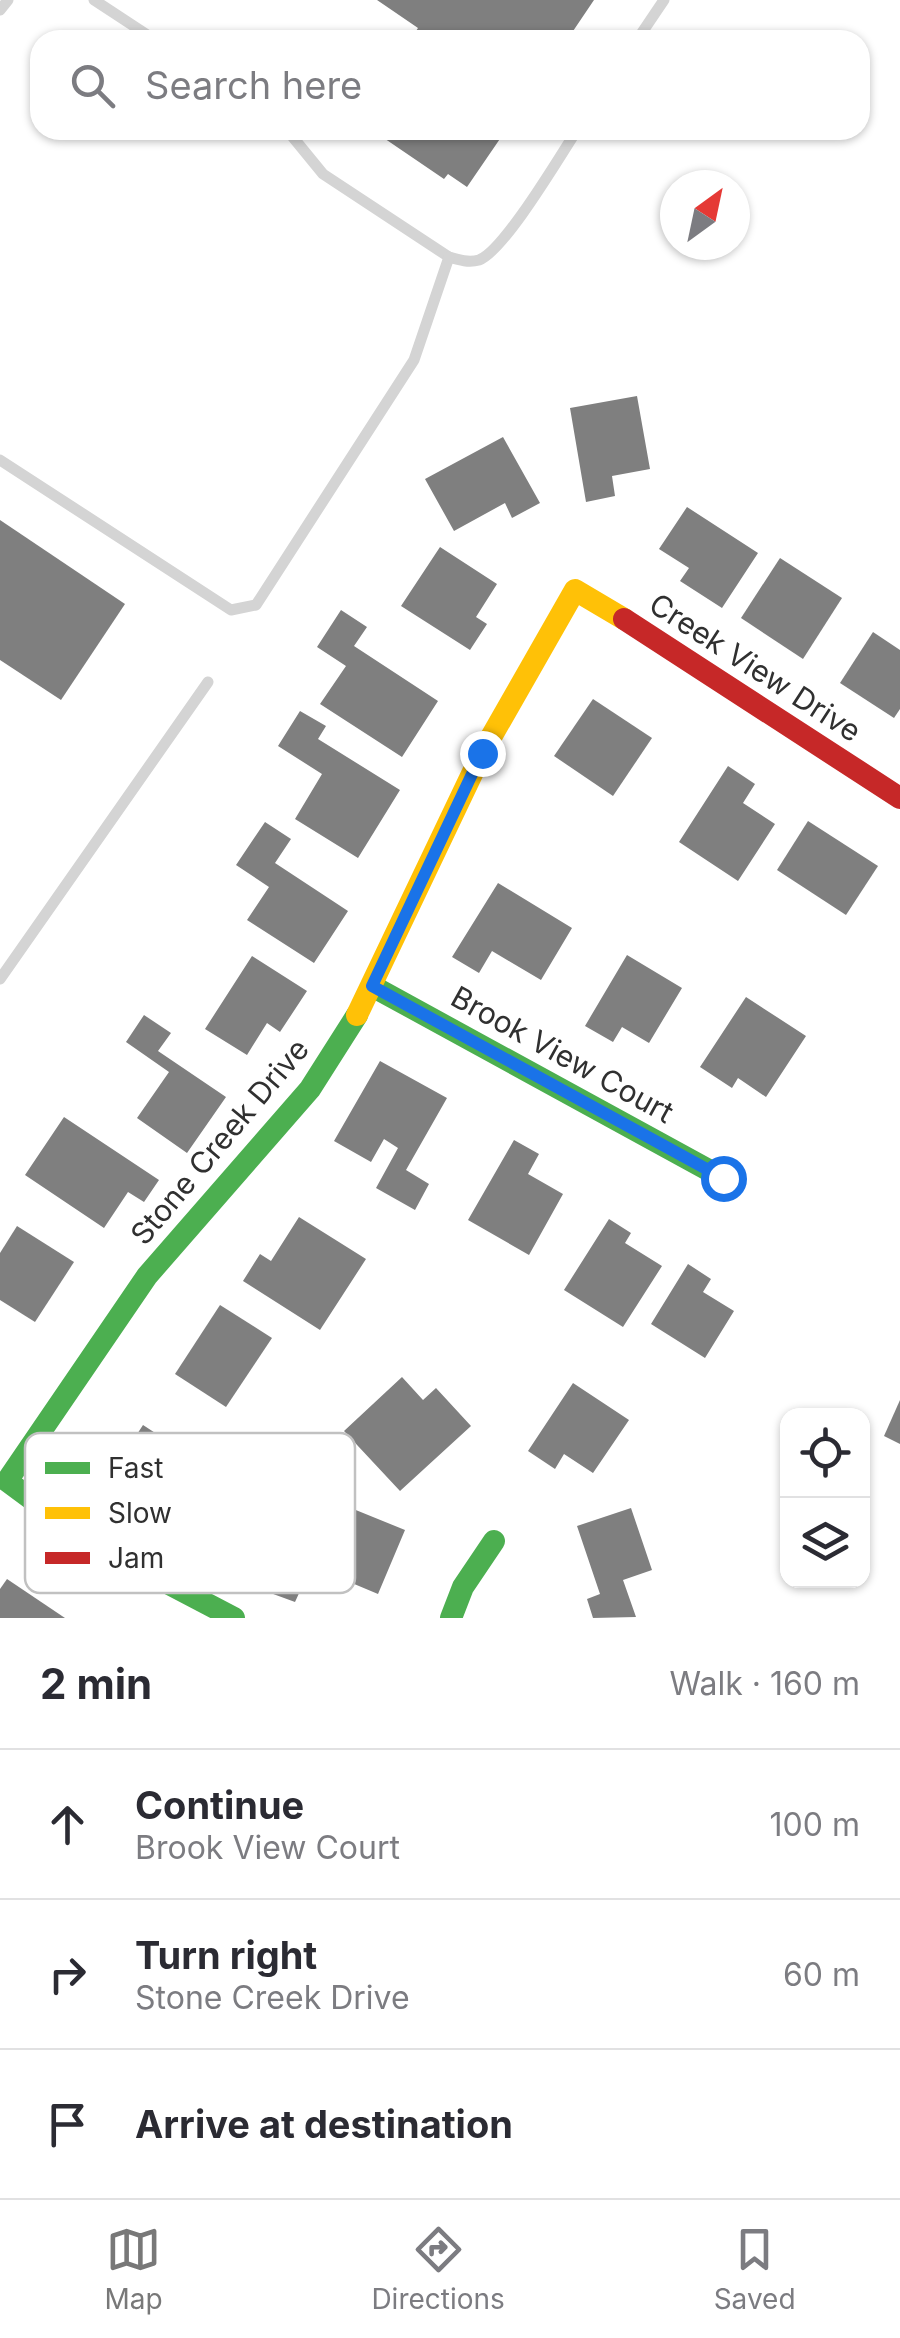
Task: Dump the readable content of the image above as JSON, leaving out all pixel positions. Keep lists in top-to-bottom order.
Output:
{
  "streets": {
    "street": ["Creek View Drive", "Brook View Court", "Stone Creek Drive"]
  },
  "crossings": [
    ["Creek View Drive", "Stone Creek Drive"],
    ["Brook View Court", "Stone Creek Drive"]
  ],
  "legend": ["Fast", "Slow", "Jam"],
  "north": "top right",
  "page": {
    "search": "Search here",
    "heading": ["2 min", "Walk · 160 m"],
    "list": [
      ["Continue", "Brook View Court", "100 m"],
      ["Turn right", "Stone Creek Drive", "60 m"],
      "Arrive at destination"
    ],
    "nav": ["Map", "Directions", "Saved"]
  }
}
